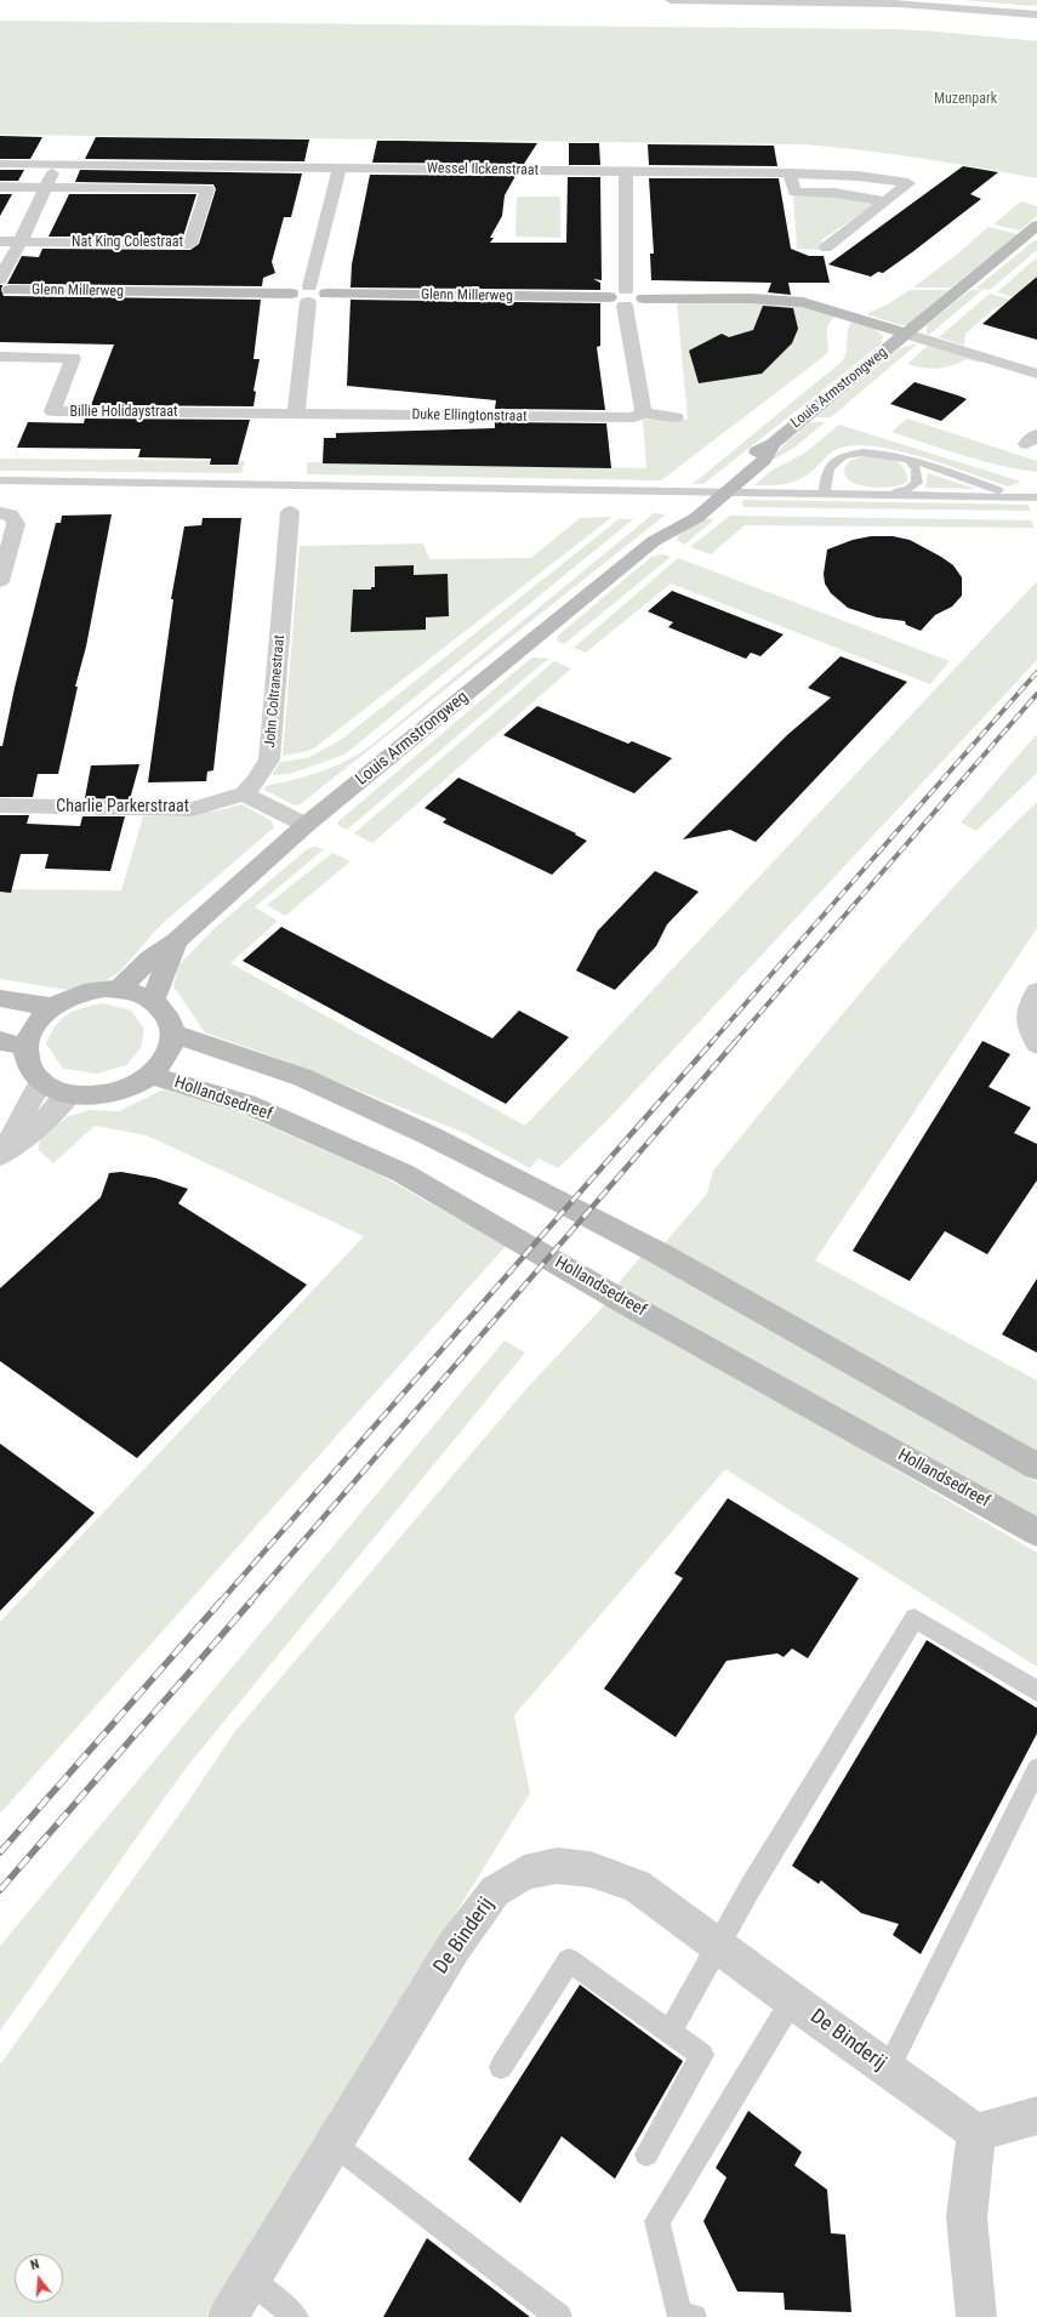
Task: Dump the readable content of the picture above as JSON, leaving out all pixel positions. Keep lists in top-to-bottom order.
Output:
{
  "streets": {
    "street": [
      "Wessel Ilckenstraat",
      "Nat King Colestraat",
      "Glenn Millerweg",
      "Louis Armstrongweg",
      "Billie Holidaystraat",
      "Duke Ellingtonstraat",
      "John Coltranestraat",
      "Charlie Parkerstraat",
      "Hollandsedreef",
      "De Binderij"
    ]
  },
  "crossings": [
    ["Louis Armstrongweg", "Hollandsedreef"],
    ["Billie Holidaystraat", "Duke Ellingtonstraat"],
    ["John Coltranestraat", "Charlie Parkerstraat"]
  ],
  "parks": ["Muzenpark"],
  "north": "top"
}
